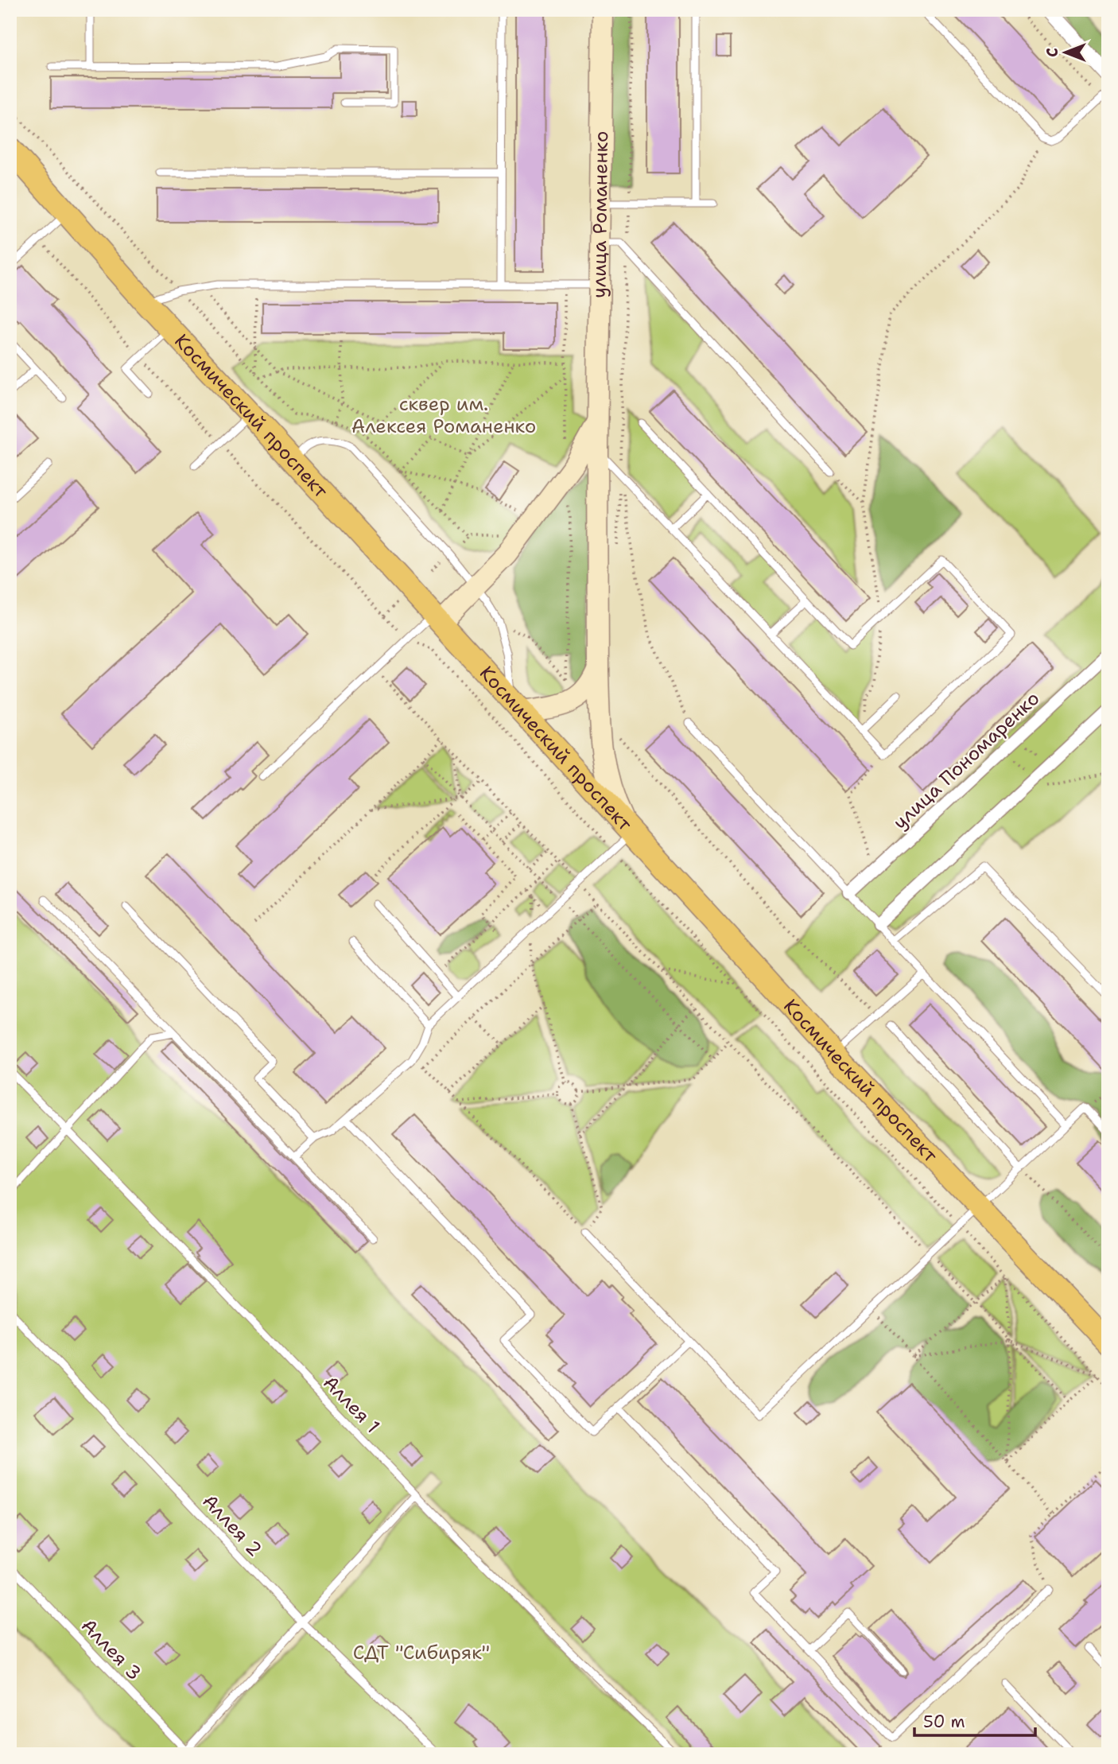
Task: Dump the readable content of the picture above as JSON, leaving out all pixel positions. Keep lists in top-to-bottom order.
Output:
{
  "streets": {
    "main road": ["улица Романенко", "Космический проспект"],
    "street": ["улица Пономаренко"],
    "lane": ["Аллея 1", "Аллея 2", "Аллея 3"]
  },
  "crossings": [
    ["улица Романенко", "Космический проспект"]
  ],
  "parks": ["сквер им. Алексея Романенко", "СДТ \"Сибиряк\""],
  "scale_bar": "50 m",
  "north": "left"
}
